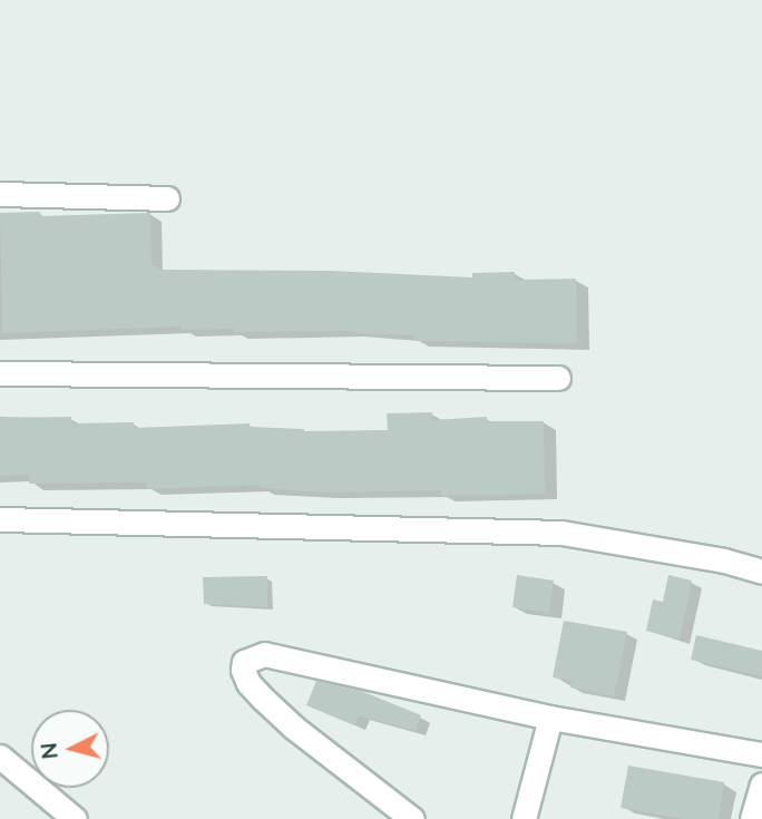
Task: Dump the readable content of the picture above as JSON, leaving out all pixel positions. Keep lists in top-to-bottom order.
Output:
{
  "north": "left"
}
